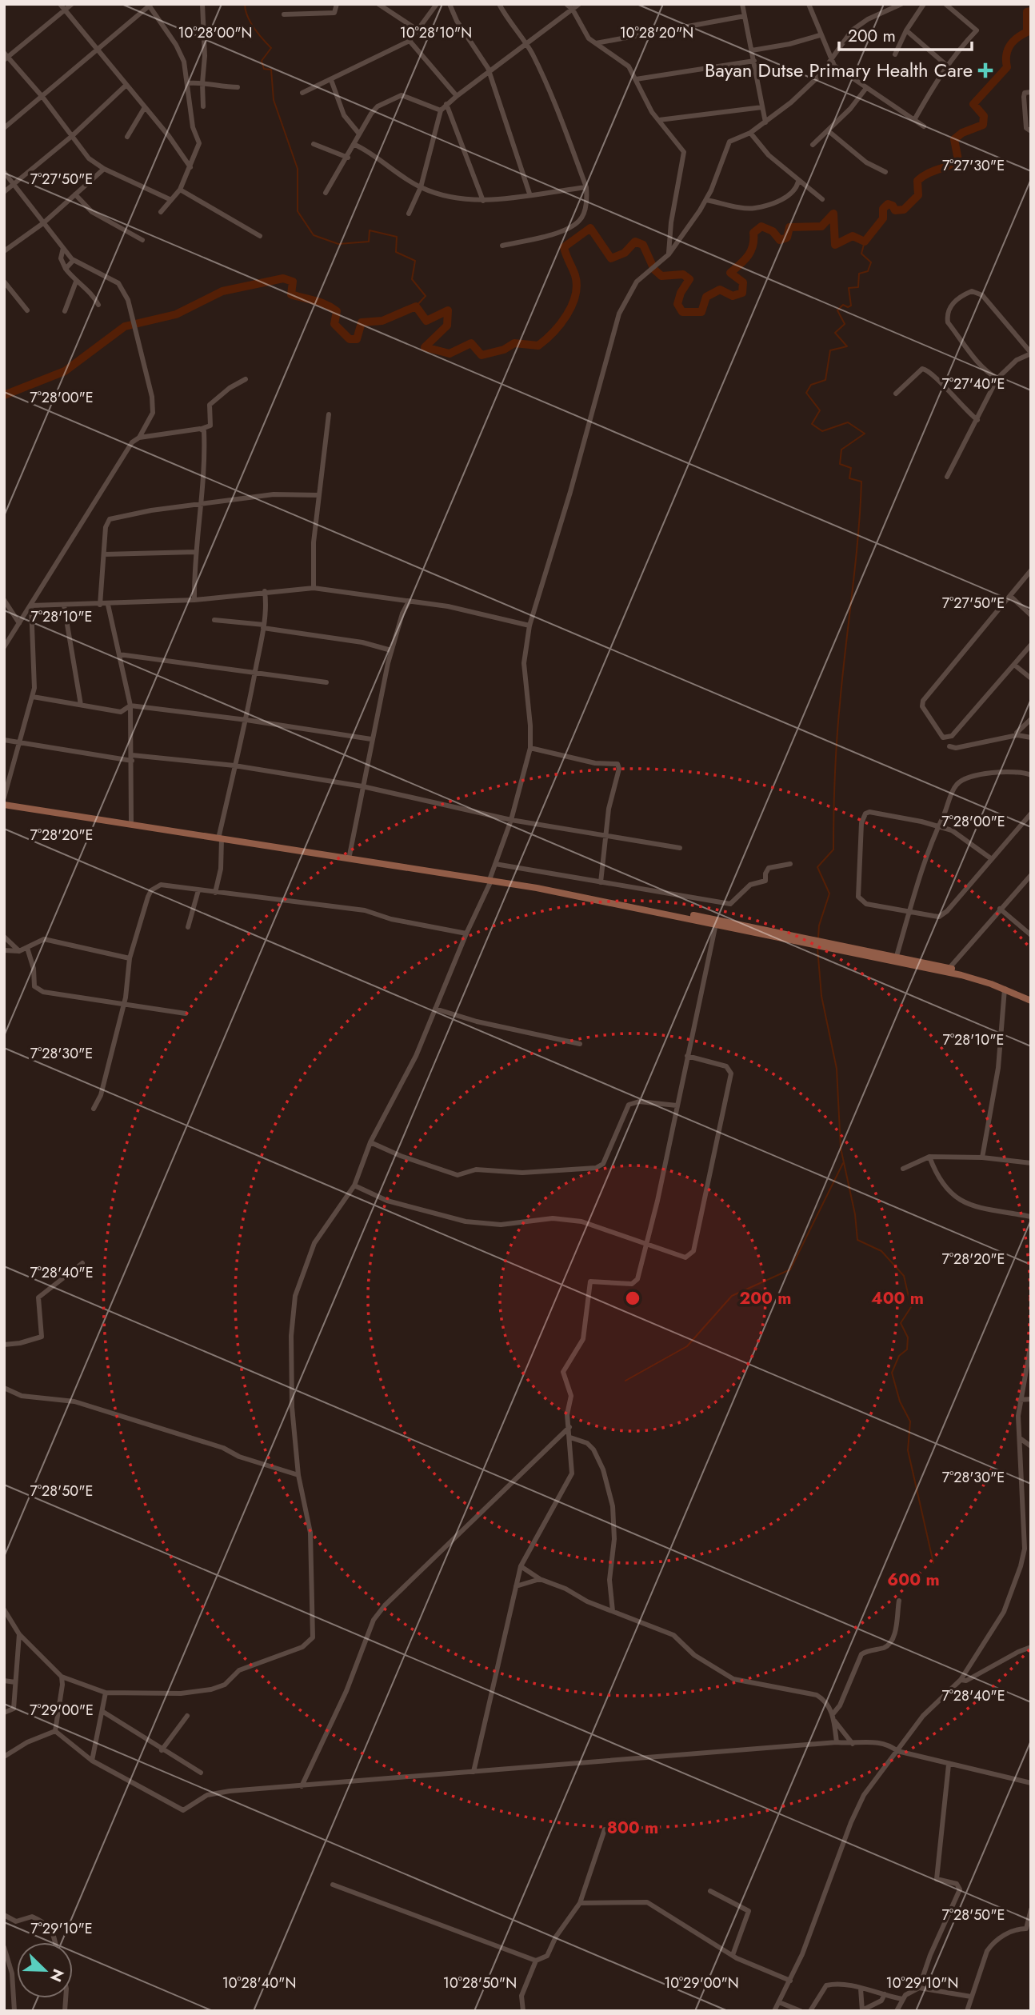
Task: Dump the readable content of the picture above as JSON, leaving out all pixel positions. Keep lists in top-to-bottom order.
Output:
{
  "places": {
    "health": ["Bayan Dutse Primary Health Care"]
  },
  "scale_bar": "200 m",
  "north": "bottom right",
  "coordinates": [
    "10°28'00\"N",
    "10°28'10\"N",
    "10°28'20\"N",
    "7°27'30\"E",
    "7°27'50\"E",
    "7°27'40\"E",
    "7°28'00\"E",
    "7°28'10\"E",
    "7°28'20\"E",
    "7°28'30\"E",
    "7°28'40\"E",
    "7°28'50\"E",
    "7°29'00\"E",
    "7°29'10\"E",
    "10°28'40\"N",
    "10°28'50\"N",
    "10°29'00\"N",
    "10°29'10\"N"
  ],
  "rings": [
    "200 m",
    "400 m",
    "600 m",
    "800 m"
  ]
}
